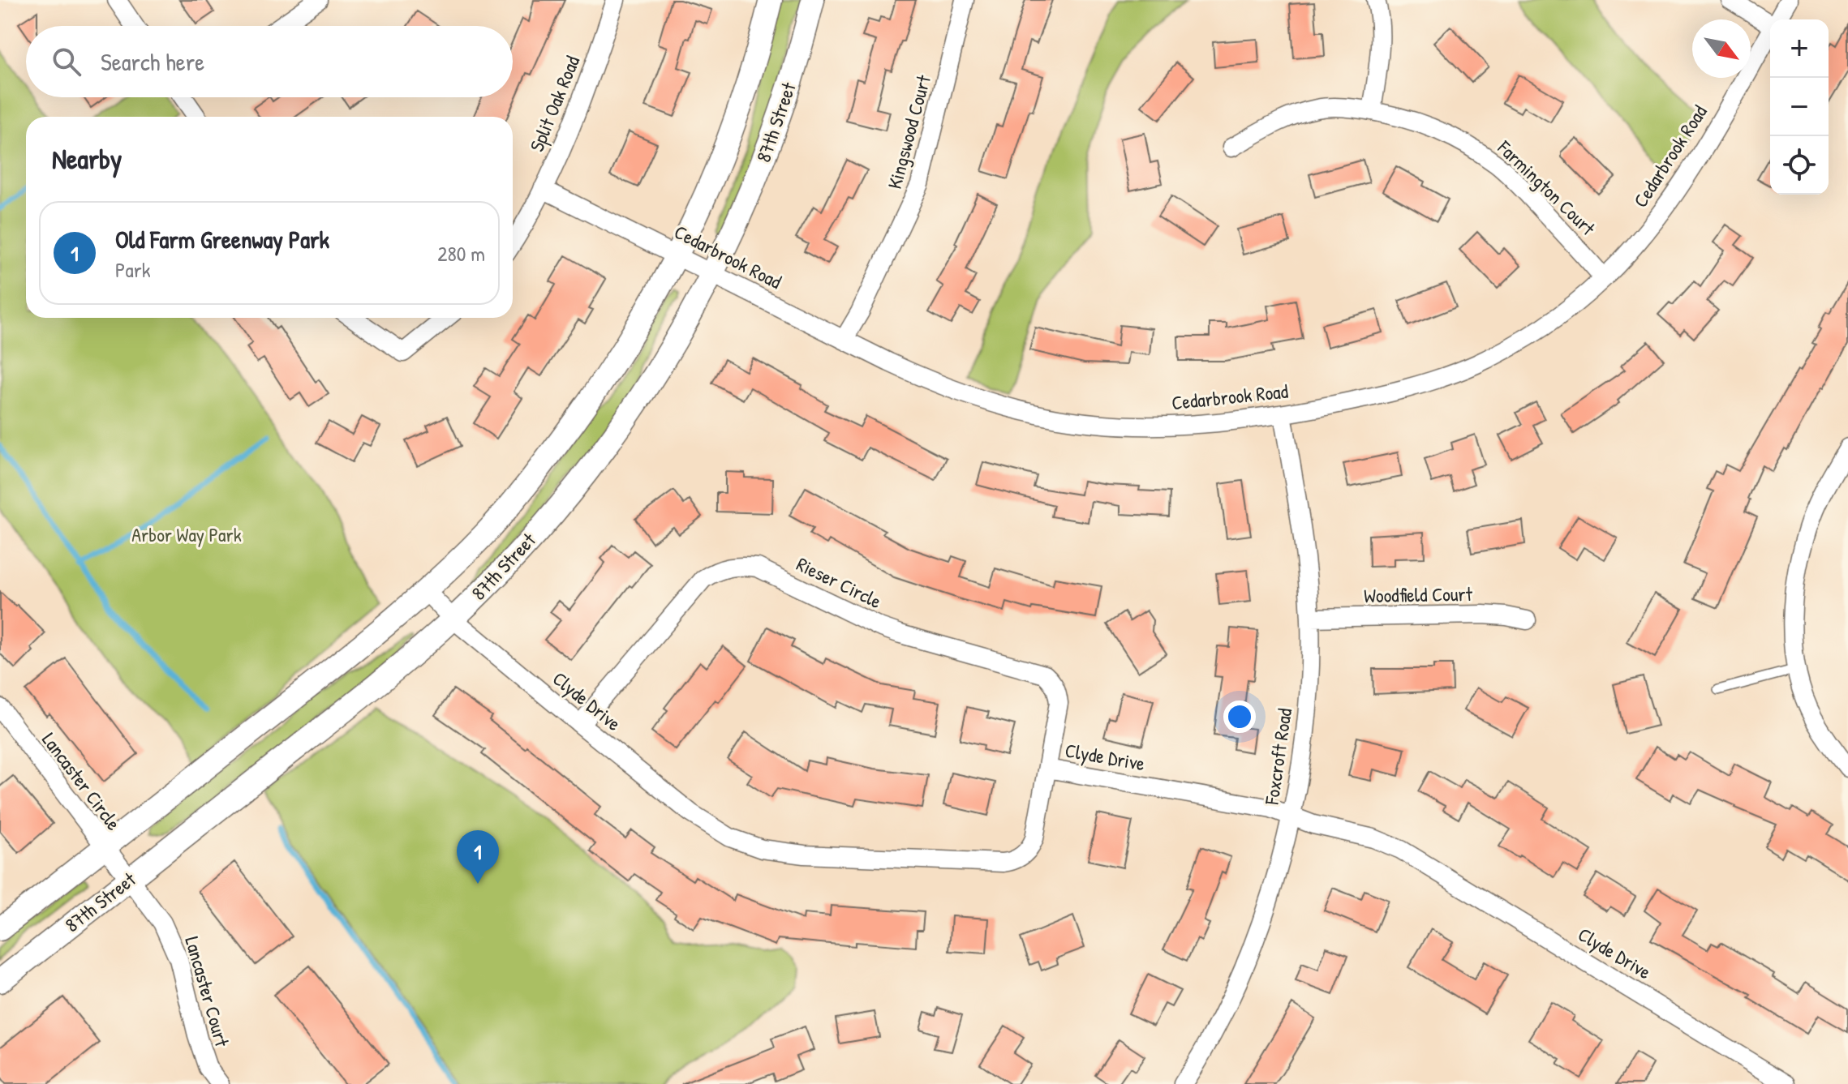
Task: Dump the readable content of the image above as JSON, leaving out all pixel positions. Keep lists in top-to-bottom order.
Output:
{
  "streets": {
    "street": [
      "Split Oak Road",
      "87th Street",
      "Kingswood Court",
      "Cedarbrook Road",
      "Farmington Court",
      "Rieser Circle",
      "Woodfield Court",
      "Clyde Drive",
      "Foxcroft Road",
      "Lancaster Circle",
      "Lancaster Court"
    ]
  },
  "crossings": [
    ["Split Oak Road", "Cedarbrook Road"],
    ["87th Street", "Cedarbrook Road"],
    ["87th Street", "Clyde Drive"],
    ["87th Street", "Lancaster Circle"],
    ["87th Street", "Lancaster Court"],
    ["Kingswood Court", "Cedarbrook Road"],
    ["Cedarbrook Road", "Farmington Court"],
    ["Cedarbrook Road", "Foxcroft Road"],
    ["Rieser Circle", "Clyde Drive"],
    ["Woodfield Court", "Foxcroft Road"],
    ["Clyde Drive", "Foxcroft Road"],
    ["Lancaster Circle", "Lancaster Court"]
  ],
  "parks": ["Arbor Way Park"],
  "north": "bottom right",
  "page": {
    "map_buttons": ["+", "−"],
    "search": "Search here",
    "heading": "Nearby",
    "list": [
      {
        "mark": "1",
        "name": "Old Farm Greenway Park",
        "note": "Park",
        "value": "280 m"
      }
    ],
    "pins": "1"
  }
}
